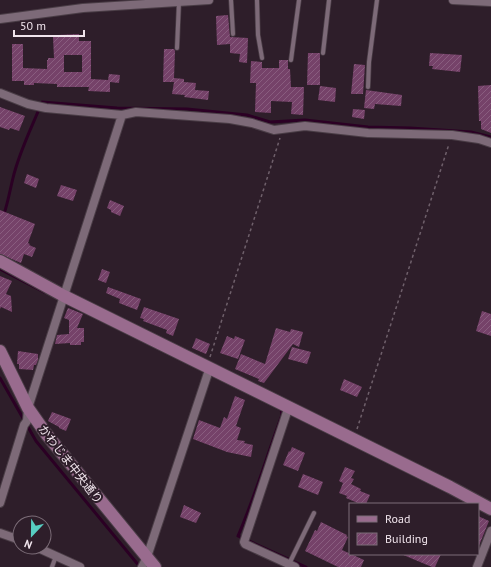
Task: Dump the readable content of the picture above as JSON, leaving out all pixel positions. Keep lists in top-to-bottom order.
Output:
{
  "streets": {
    "street": ["かわじま中央通り"]
  },
  "legend": ["Road", "Building"],
  "scale_bar": "50 m",
  "north": "bottom"
}
